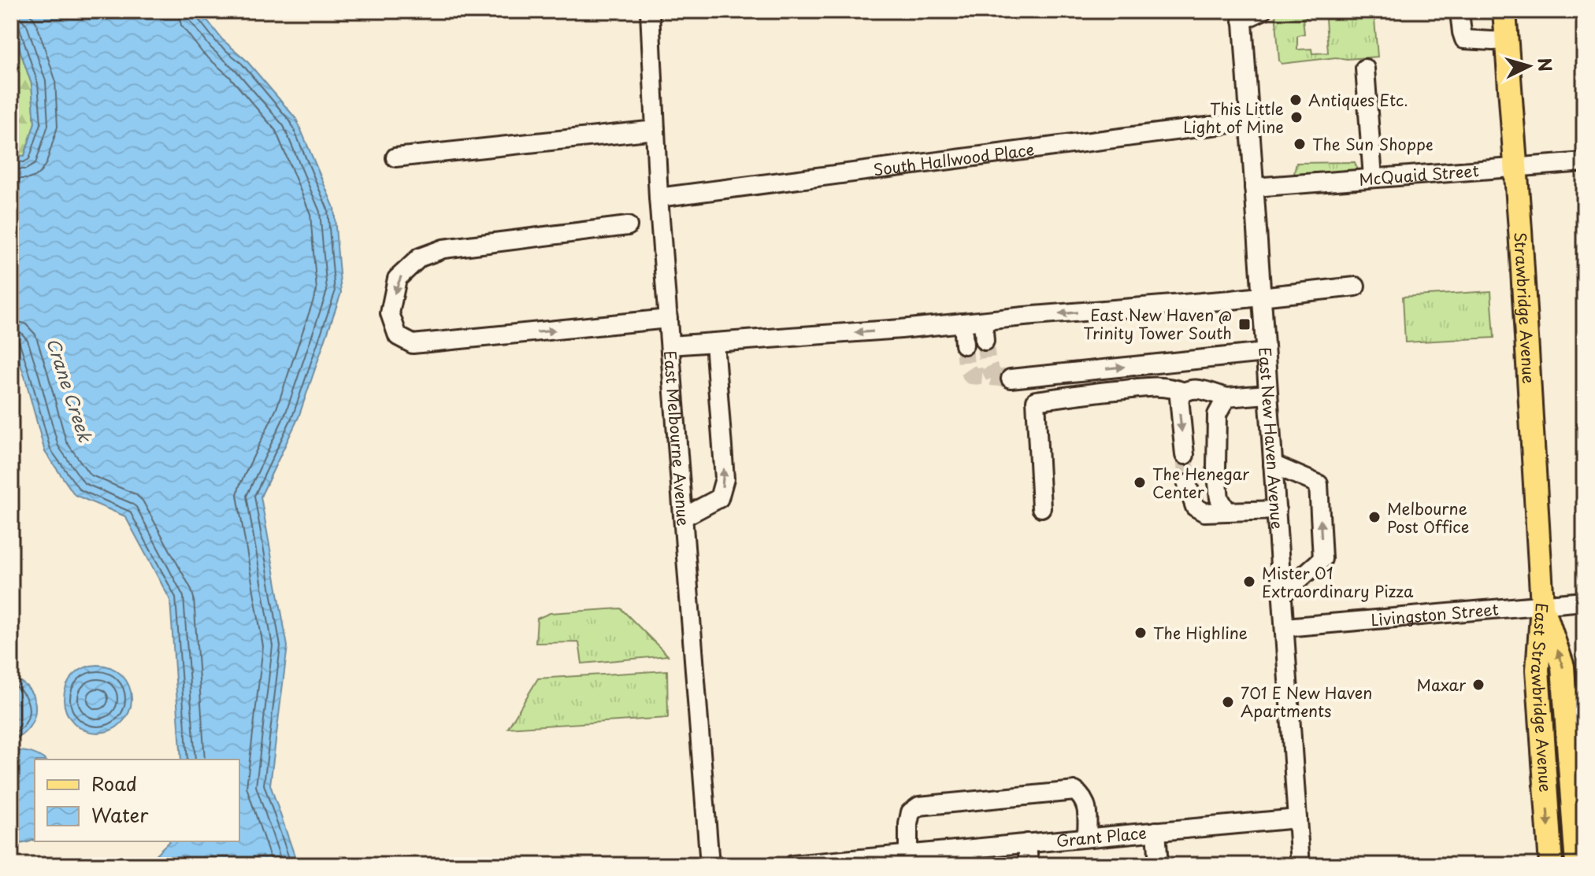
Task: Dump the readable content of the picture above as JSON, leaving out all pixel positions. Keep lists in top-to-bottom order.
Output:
{
  "streets": {
    "main road": ["Strawbridge Avenue", "East Strawbridge Avenue"],
    "street": [
      "South Hallwood Place",
      "McQuaid Street",
      "East New Haven Avenue",
      "East Melbourne Avenue",
      "Livingston Street",
      "Grant Place"
    ]
  },
  "crossings": [
    ["South Hallwood Place", "East New Haven Avenue"],
    ["South Hallwood Place", "East Melbourne Avenue"],
    ["McQuaid Street", "Strawbridge Avenue"],
    ["McQuaid Street", "East New Haven Avenue"],
    ["Strawbridge Avenue", "Livingston Street"],
    ["Strawbridge Avenue", "East Strawbridge Avenue"],
    ["East New Haven Avenue", "Livingston Street"],
    ["East New Haven Avenue", "Grant Place"],
    ["Livingston Street", "East Strawbridge Avenue"]
  ],
  "water": ["Crane Creek"],
  "places": {
    "other": [
      "Antiques Etc.",
      "This Little Light of Mine",
      "The Sun Shoppe",
      "The Henegar Center",
      "Melbourne Post Office",
      "Mister 01 Extraordinary Pizza",
      "The Highline",
      "Maxar",
      "701 E New Haven Apartments"
    ],
    "transit": ["East New Haven @ Trinity Tower South"]
  },
  "legend": ["Road", "Water"],
  "north": "right"
}
